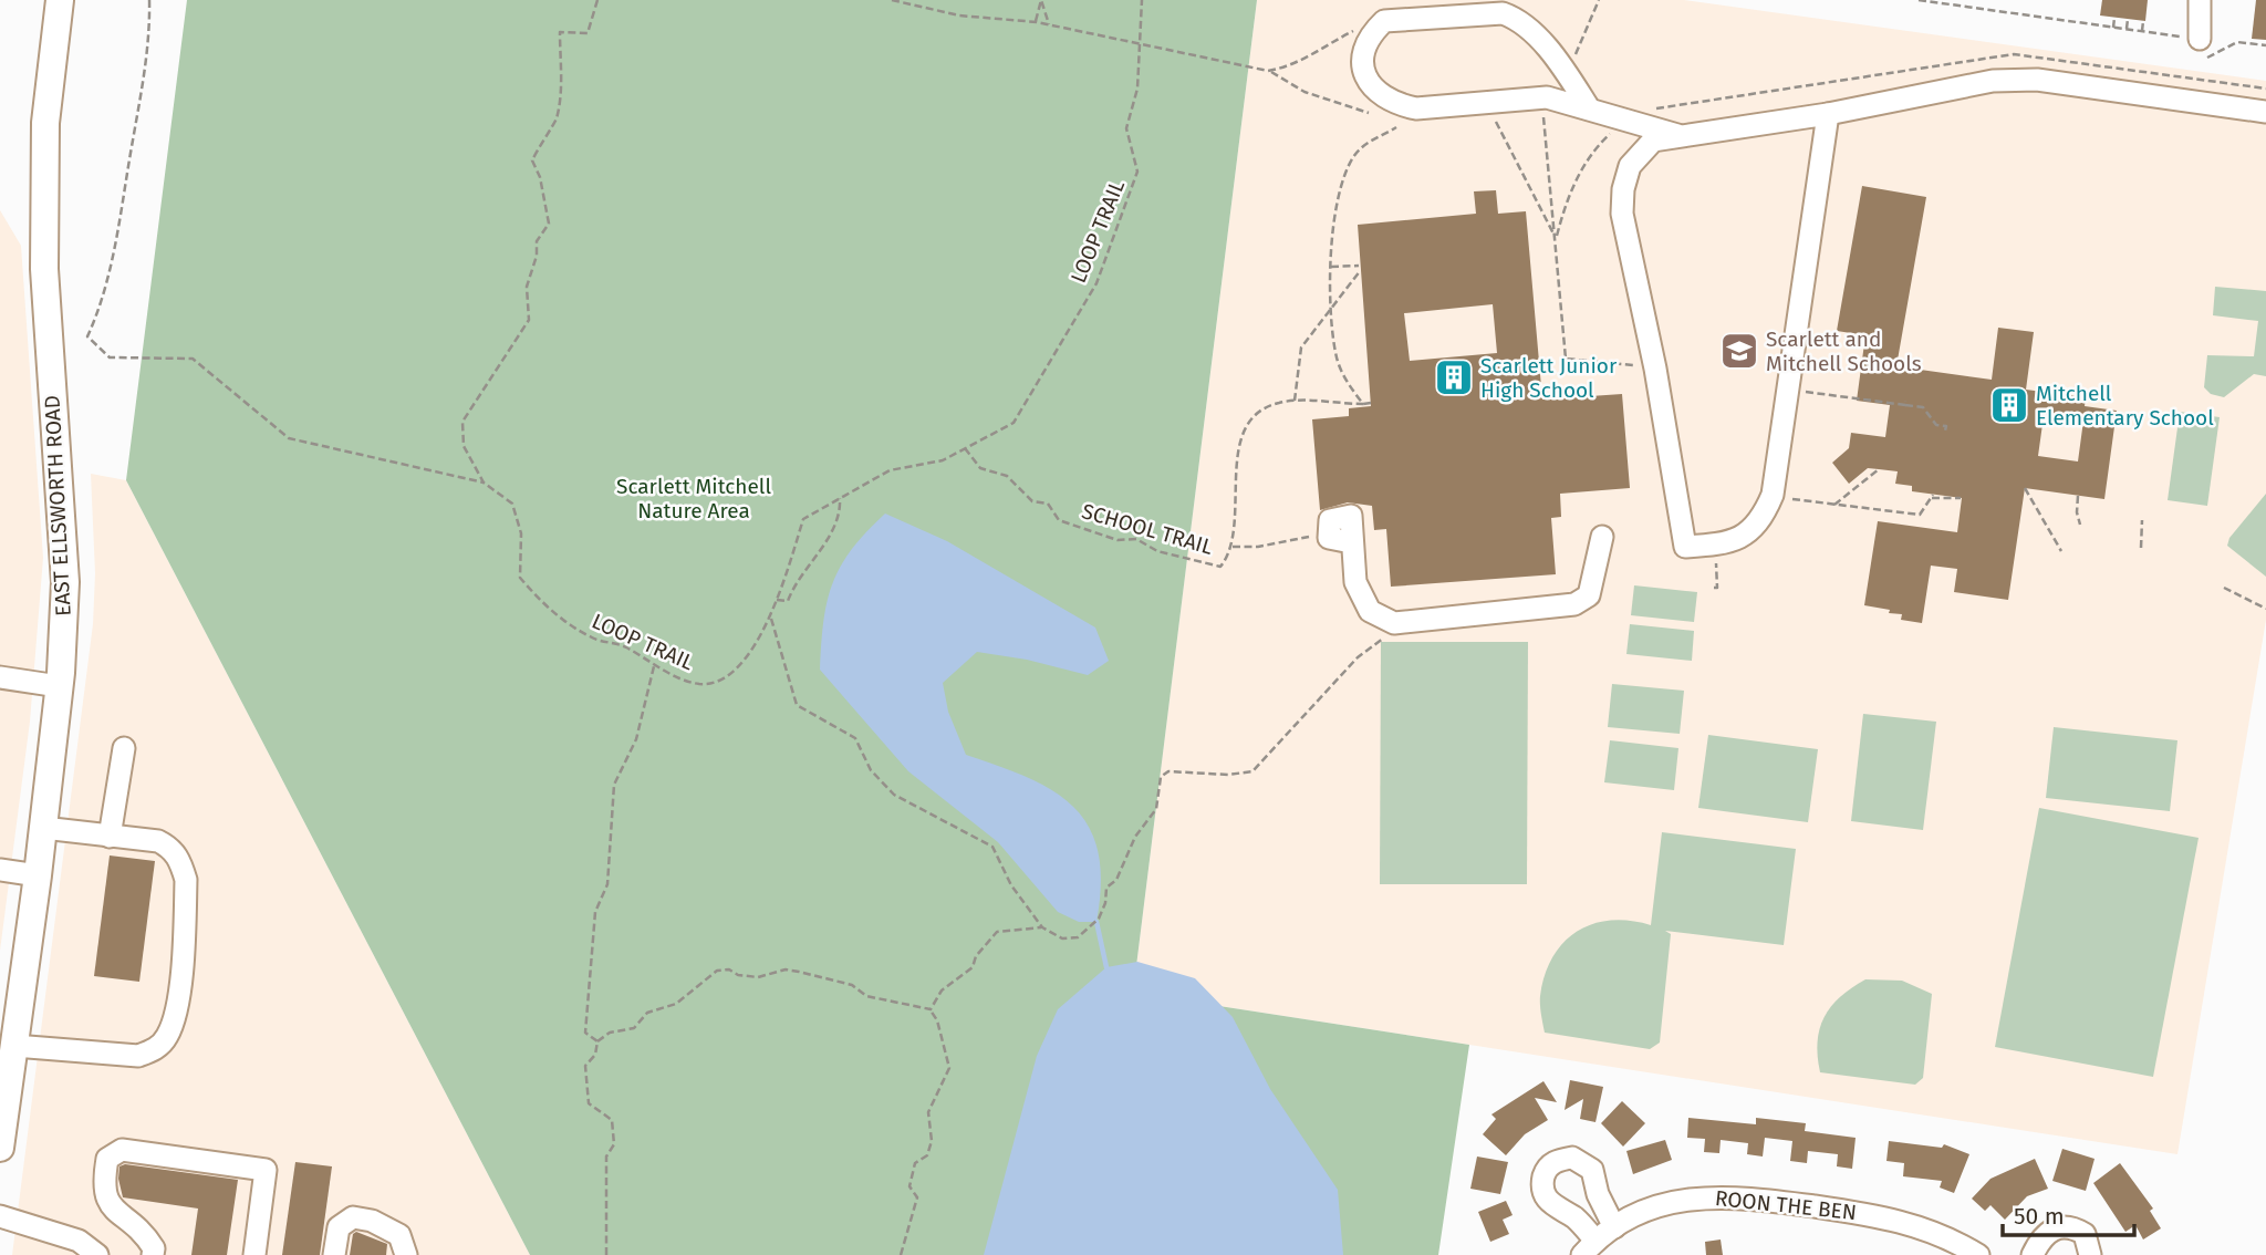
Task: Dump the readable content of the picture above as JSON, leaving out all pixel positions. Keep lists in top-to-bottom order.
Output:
{
  "streets": {
    "main road": ["EAST ELLSWORTH ROAD"],
    "street": ["ROON THE BEN"],
    "path": ["LOOP TRAIL", "SCHOOL TRAIL"]
  },
  "crossings": [
    ["LOOP TRAIL", "SCHOOL TRAIL"]
  ],
  "parks": ["Scarlett Mitchell Nature Area"],
  "places": {
    "school or university": ["Scarlett and Mitchell Schools"],
    "building": ["Scarlett Junior High School", "Mitchell Elementary School"]
  },
  "scale_bar": "50 m"
}
